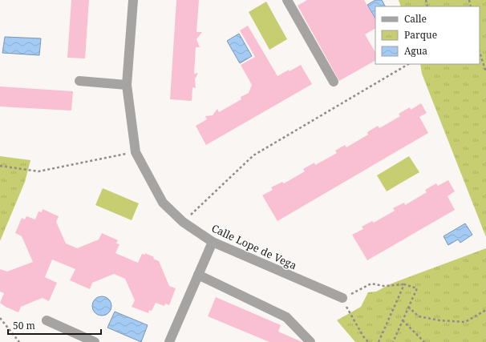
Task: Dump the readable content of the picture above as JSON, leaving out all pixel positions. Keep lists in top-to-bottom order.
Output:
{
  "streets": {
    "street": ["Calle Lope de Vega"]
  },
  "legend": ["Calle", "Parque", "Agua"],
  "scale_bar": "50 m"
}
